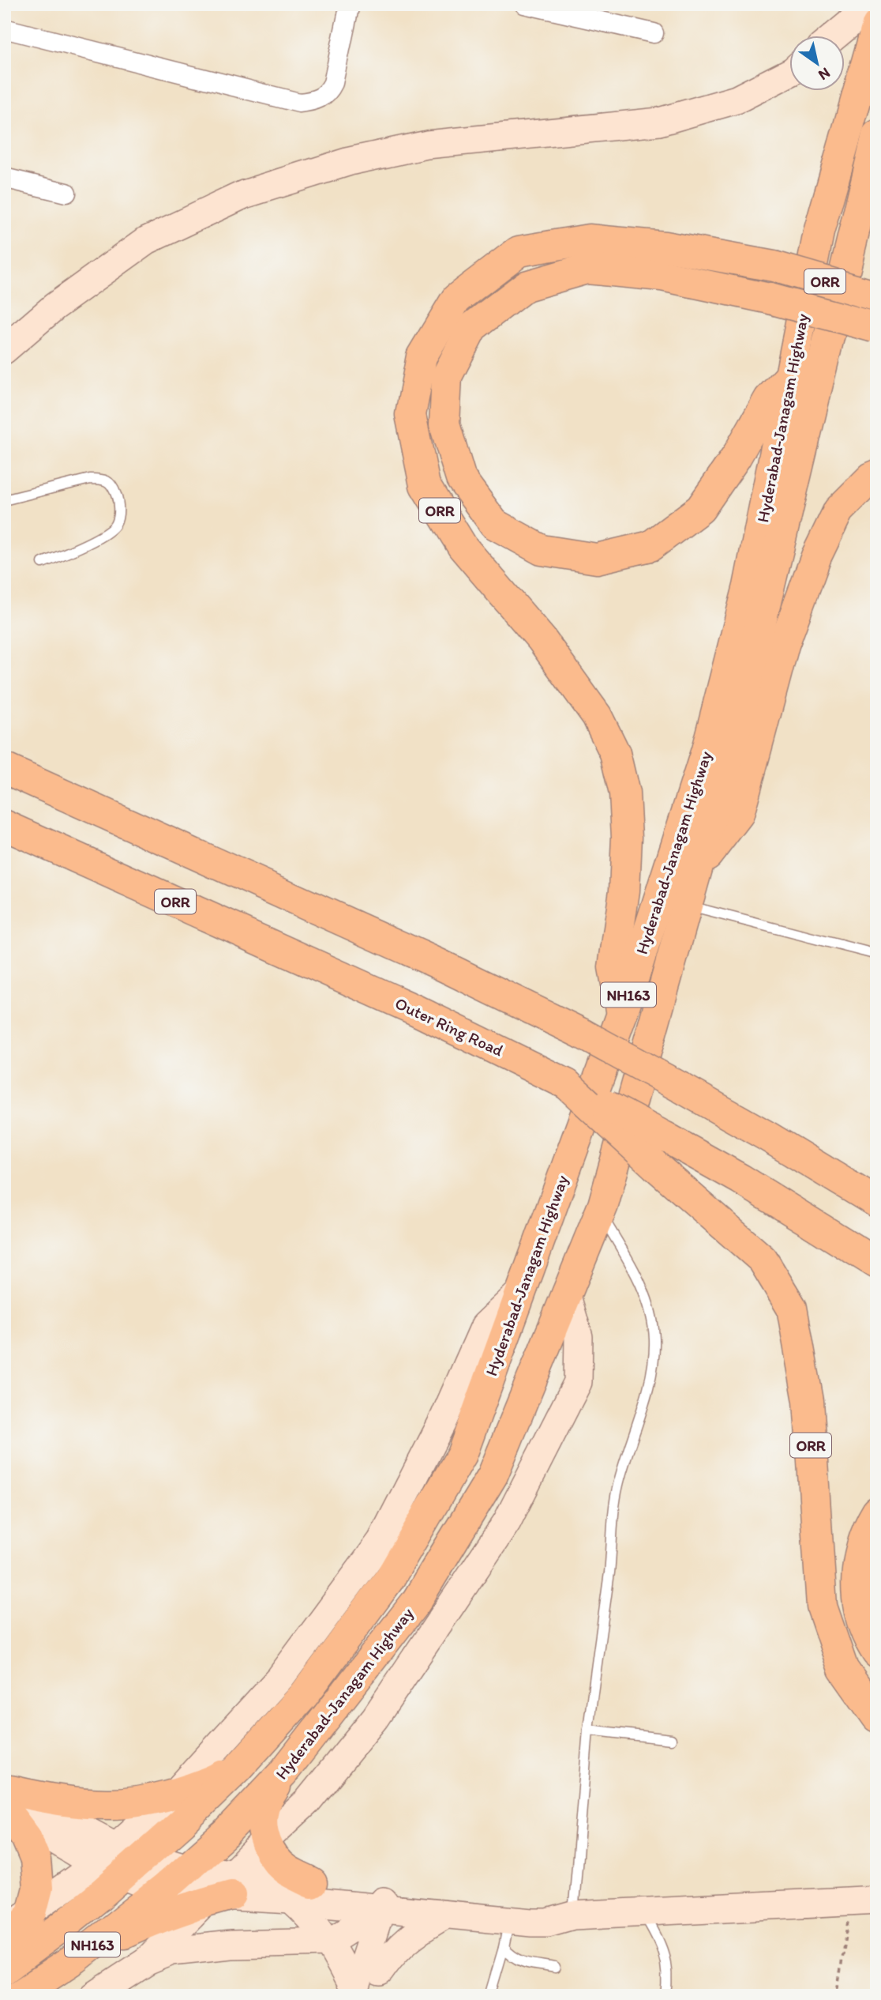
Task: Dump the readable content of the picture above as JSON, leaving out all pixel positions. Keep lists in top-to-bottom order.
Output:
{
  "streets": {
    "highway": [
      "ORR",
      "Hyderabad-Janagam Highway",
      "NH163",
      "Outer Ring Road"
    ]
  },
  "crossings": [
    ["ORR", "Hyderabad-Janagam Highway"],
    ["ORR", "Outer Ring Road"],
    ["Hyderabad-Janagam Highway", "NH163"]
  ],
  "north": "bottom right"
}
